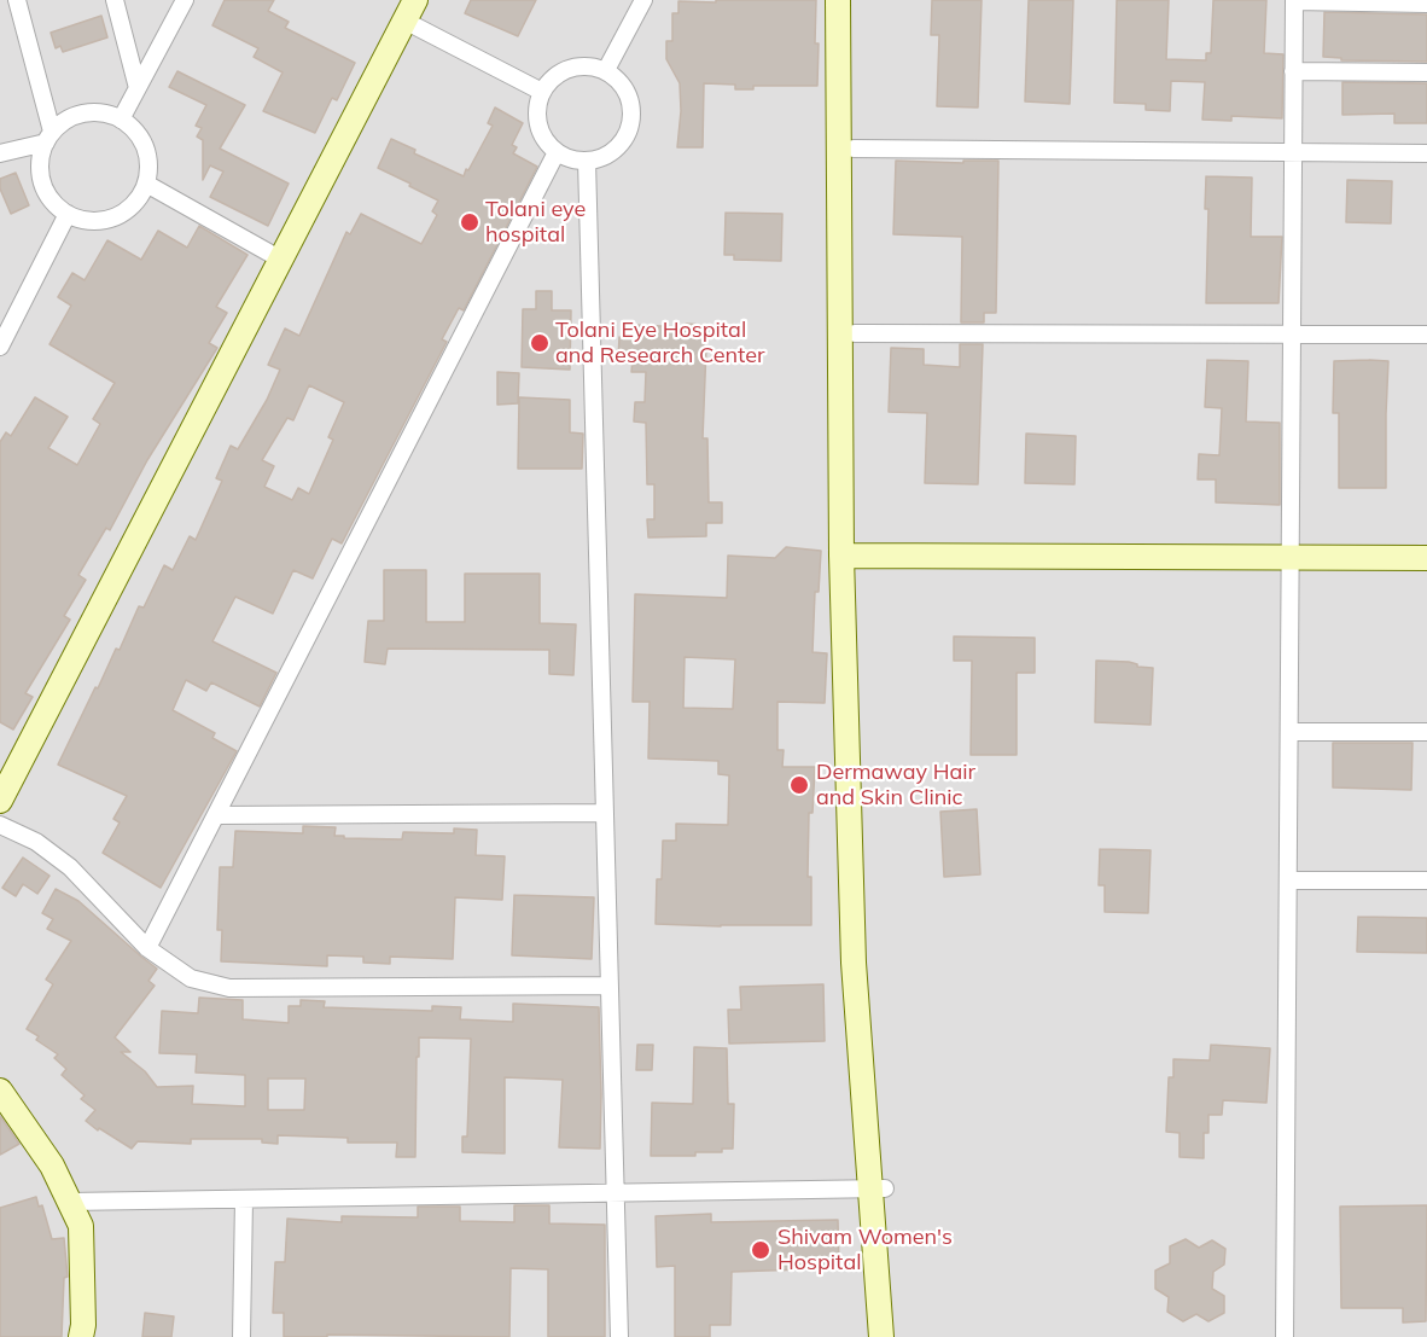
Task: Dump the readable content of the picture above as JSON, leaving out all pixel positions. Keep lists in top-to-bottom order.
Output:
{
  "places": [
    "Tolani eye hospital",
    "Tolani Eye Hospital and Research Center",
    "Dermaway Hair and Skin Clinic",
    "Shivam Women's Hospital"
  ]
}
